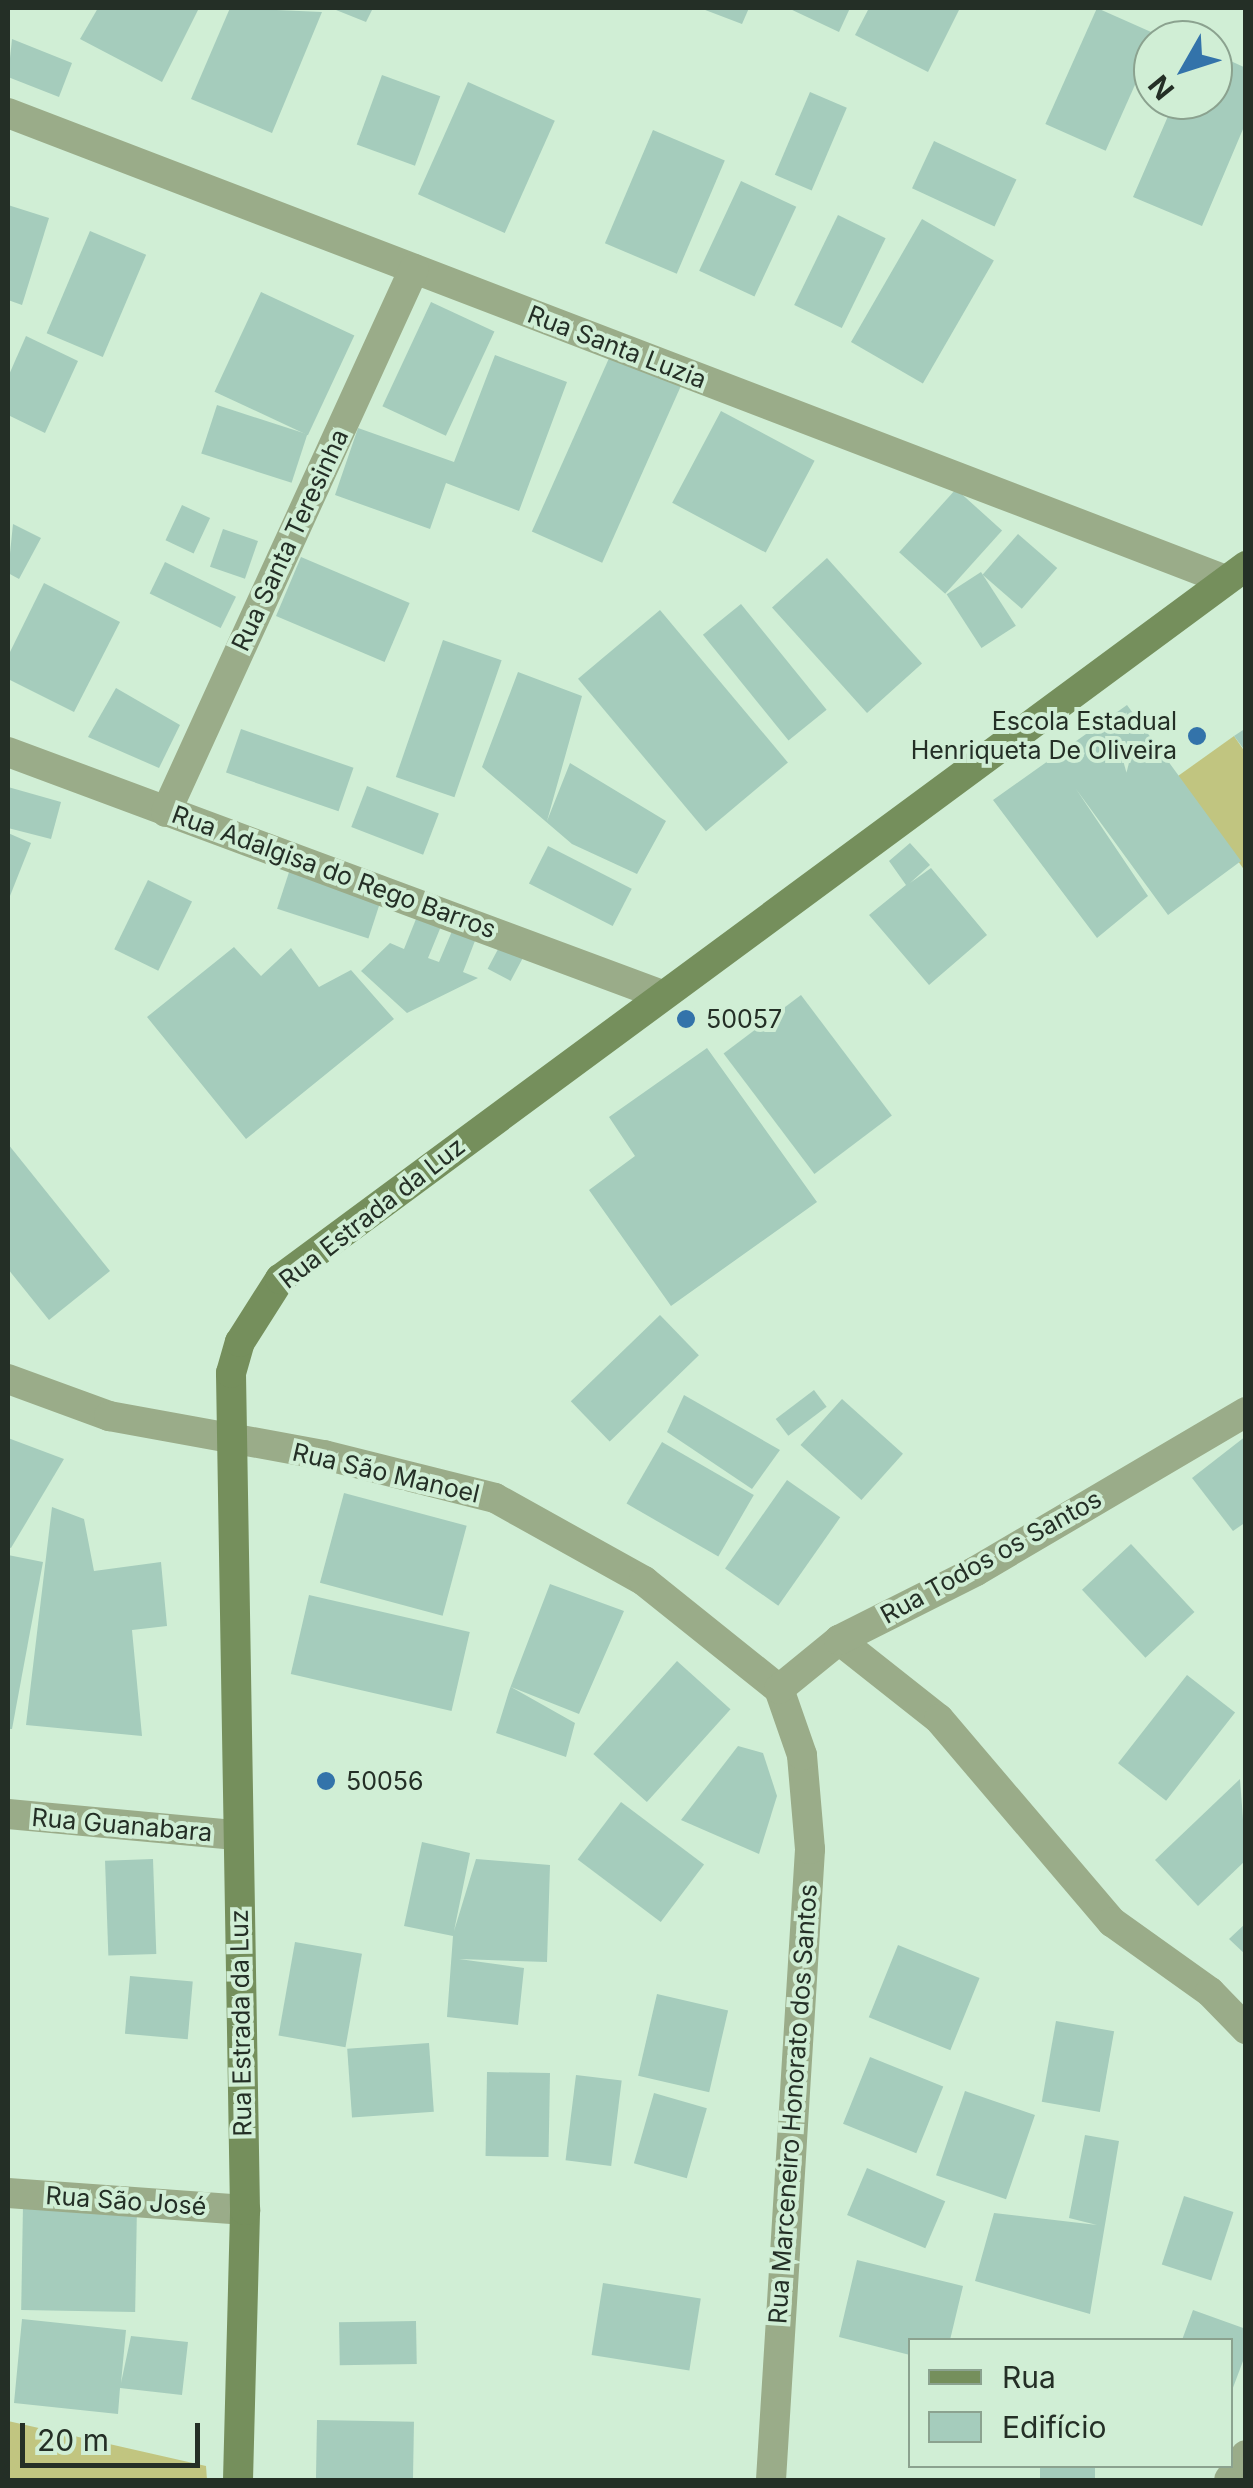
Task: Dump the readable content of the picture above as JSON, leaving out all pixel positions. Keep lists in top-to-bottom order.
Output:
{
  "streets": {
    "main road": ["Rua Estrada da Luz"],
    "street": [
      "Rua Santa Luzia",
      "Rua Santa Teresinha",
      "Rua Adalgisa do Rego Barros",
      "Rua São Manoel",
      "Rua Todos os Santos",
      "Rua Guanabara",
      "Rua Marceneiro Honorato dos Santos",
      "Rua São José"
    ]
  },
  "crossings": [
    ["Rua Santa Luzia", "Rua Santa Teresinha"],
    ["Rua Santa Luzia", "Rua Estrada da Luz"],
    ["Rua Santa Teresinha", "Rua Adalgisa do Rego Barros"],
    ["Rua Adalgisa do Rego Barros", "Rua Estrada da Luz"],
    ["Rua Estrada da Luz", "Rua São Manoel"],
    ["Rua Estrada da Luz", "Rua Guanabara"],
    ["Rua Estrada da Luz", "Rua São José"],
    ["Rua São Manoel", "Rua Todos os Santos"],
    ["Rua São Manoel", "Rua Marceneiro Honorato dos Santos"],
    ["Rua Todos os Santos", "Rua Marceneiro Honorato dos Santos"]
  ],
  "places": ["Escola Estadual Henriqueta De Oliveira", "50057", "50056"],
  "legend": ["Rua", "Edifício"],
  "scale_bar": "20 m",
  "north": "bottom left"
}
